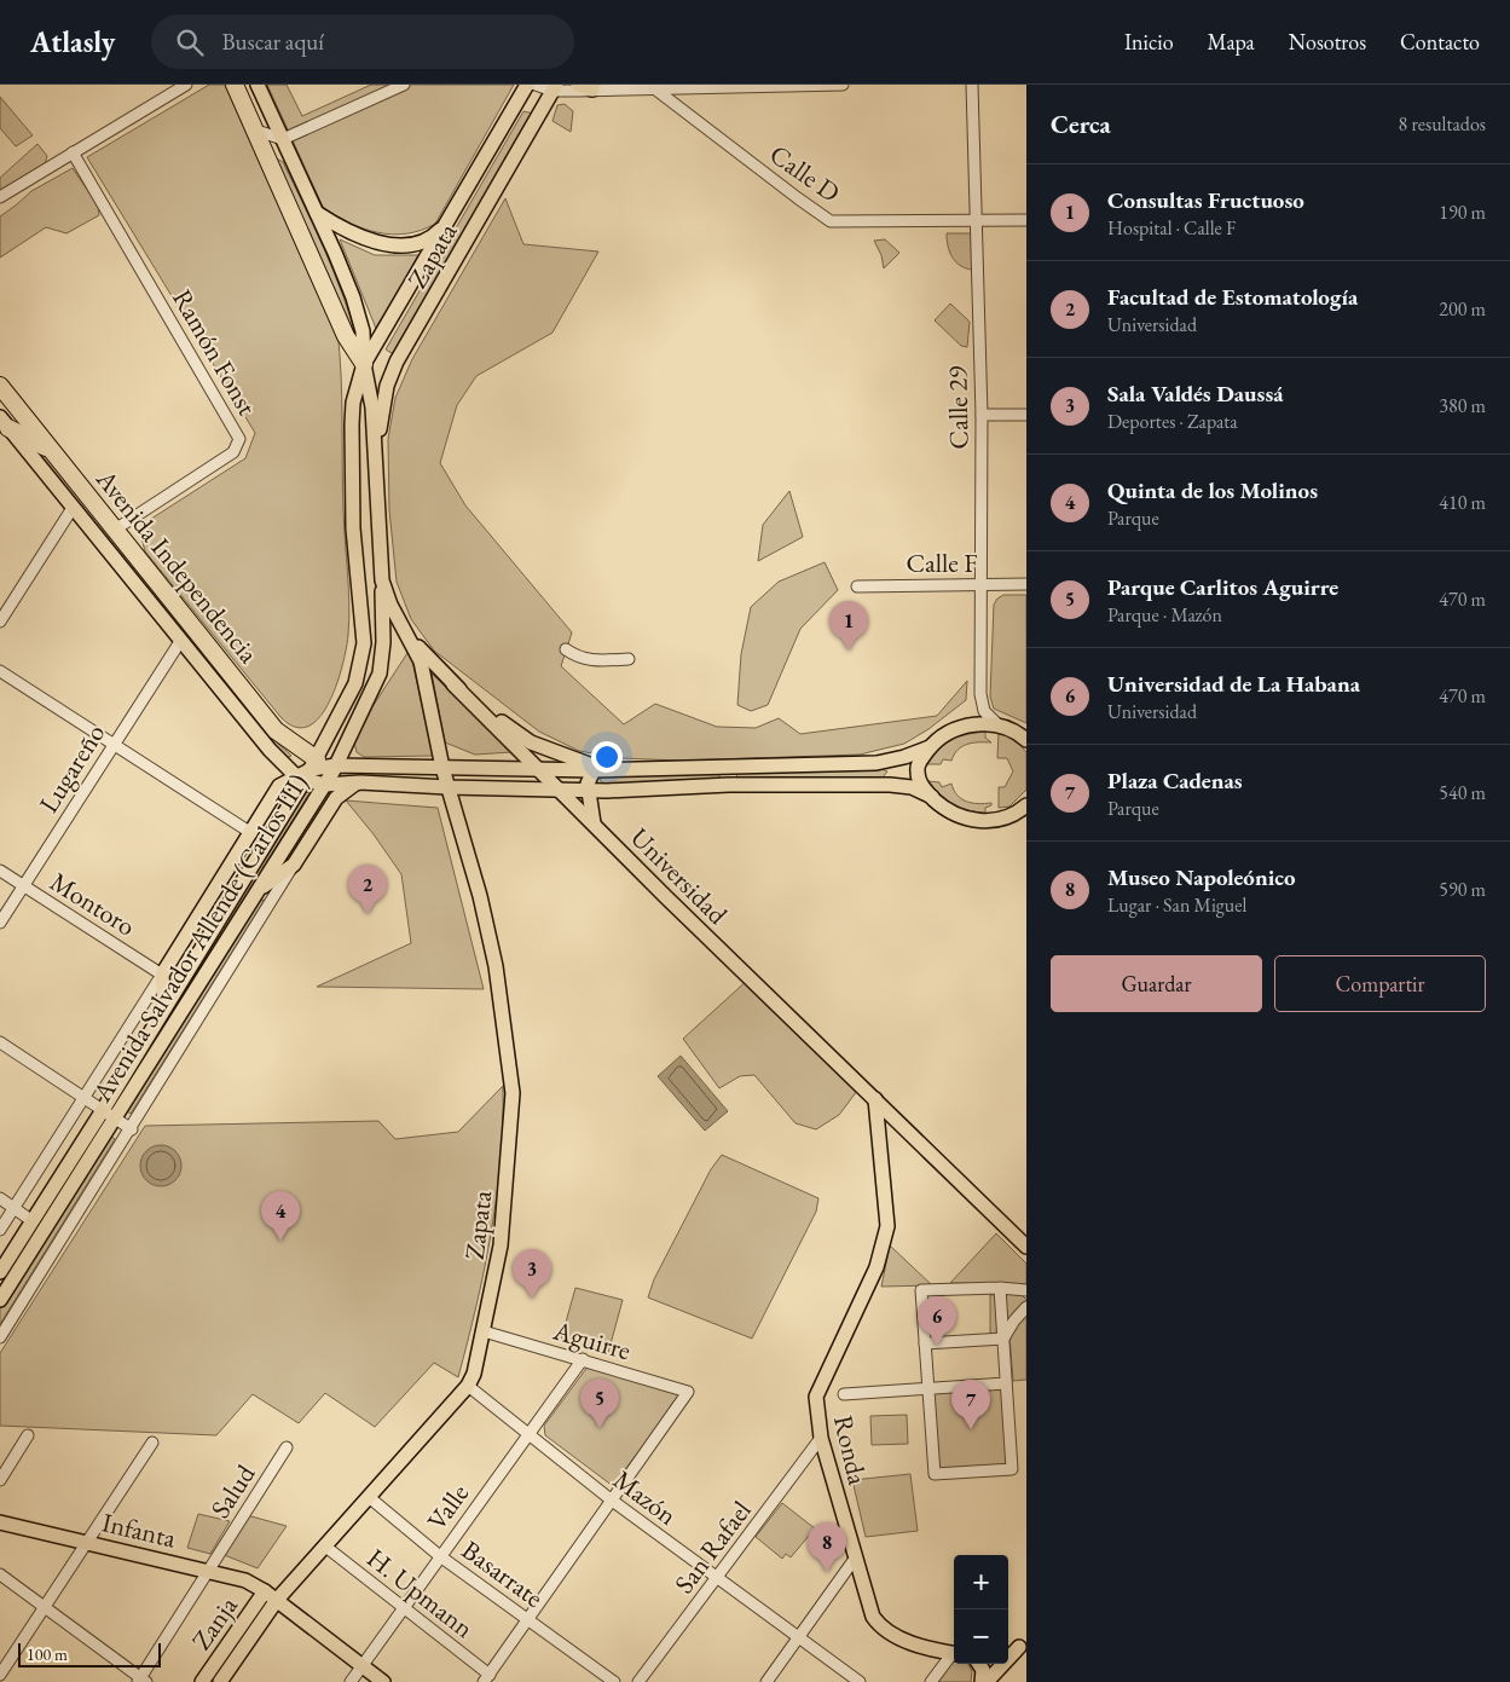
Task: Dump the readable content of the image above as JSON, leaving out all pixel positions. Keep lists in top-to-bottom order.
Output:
{
  "streets": {
    "highway": ["Avenida Independencia"],
    "main road": [
      "Zapata",
      "Universidad",
      "Avenida Salvador Allende (Carlos III)",
      "Ronda",
      "Infanta",
      "Zanja"
    ],
    "street": [
      "Calle D",
      "Ramón Fonst",
      "Calle 29",
      "Calle F",
      "Lugareño",
      "Montoro",
      "Aguirre",
      "Salud",
      "Mazón",
      "Valle",
      "San Rafael",
      "Basarrate",
      "H. Upmann"
    ]
  },
  "crossings": [
    ["Calle D", "Calle 29"],
    ["Zapata", "Avenida Independencia"],
    ["Zapata", "Avenida Salvador Allende (Carlos III)"],
    ["Zapata", "Aguirre"],
    ["Zapata", "Mazón"],
    ["Zapata", "Infanta"],
    ["Zapata", "Basarrate"],
    ["Zapata", "H. Upmann"],
    ["Zapata", "Zanja"],
    ["Ramón Fonst", "Avenida Independencia"],
    ["Calle 29", "Calle F"],
    ["Avenida Independencia", "Lugareño"],
    ["Avenida Independencia", "Universidad"],
    ["Avenida Independencia", "Avenida Salvador Allende (Carlos III)"],
    ["Lugareño", "Montoro"],
    ["Universidad", "Ronda"],
    ["Montoro", "Avenida Salvador Allende (Carlos III)"],
    ["Aguirre", "Mazón"],
    ["Aguirre", "Valle"],
    ["Ronda", "San Rafael"],
    ["Salud", "Infanta"],
    ["Mazón", "Valle"],
    ["Mazón", "San Rafael"],
    ["Valle", "Basarrate"],
    ["Valle", "H. Upmann"],
    ["Infanta", "Zanja"]
  ],
  "scale_bar": "100 m",
  "page": {
    "header": "Atlasly",
    "search": "Buscar aquí",
    "nav": [
      "Inicio",
      "Mapa",
      "Nosotros",
      "Contacto"
    ],
    "heading": ["Cerca", "8 resultados"],
    "list": [
      {
        "mark": "1",
        "name": "Consultas Fructuoso",
        "note": "Hospital · Calle F",
        "value": "190 m"
      },
      {
        "mark": "2",
        "name": "Facultad de Estomatología",
        "note": "Universidad",
        "value": "200 m"
      },
      {
        "mark": "3",
        "name": "Sala Valdés Daussá",
        "note": "Deportes · Zapata",
        "value": "380 m"
      },
      {
        "mark": "4",
        "name": "Quinta de los Molinos",
        "note": "Parque",
        "value": "410 m"
      },
      {
        "mark": "5",
        "name": "Parque Carlitos Aguirre",
        "note": "Parque · Mazón",
        "value": "470 m"
      },
      {
        "mark": "6",
        "name": "Universidad de La Habana",
        "note": "Universidad",
        "value": "470 m"
      },
      {
        "mark": "7",
        "name": "Plaza Cadenas",
        "note": "Parque",
        "value": "540 m"
      },
      {
        "mark": "8",
        "name": "Museo Napoleónico",
        "note": "Lugar · San Miguel",
        "value": "590 m"
      }
    ],
    "pins": [
      "1",
      "2",
      "4",
      "3",
      "6",
      "5",
      "7",
      "8"
    ],
    "buttons": ["Guardar", "Compartir"],
    "map_buttons": ["+", "−"],
    "scale": "100 m"
  }
}
